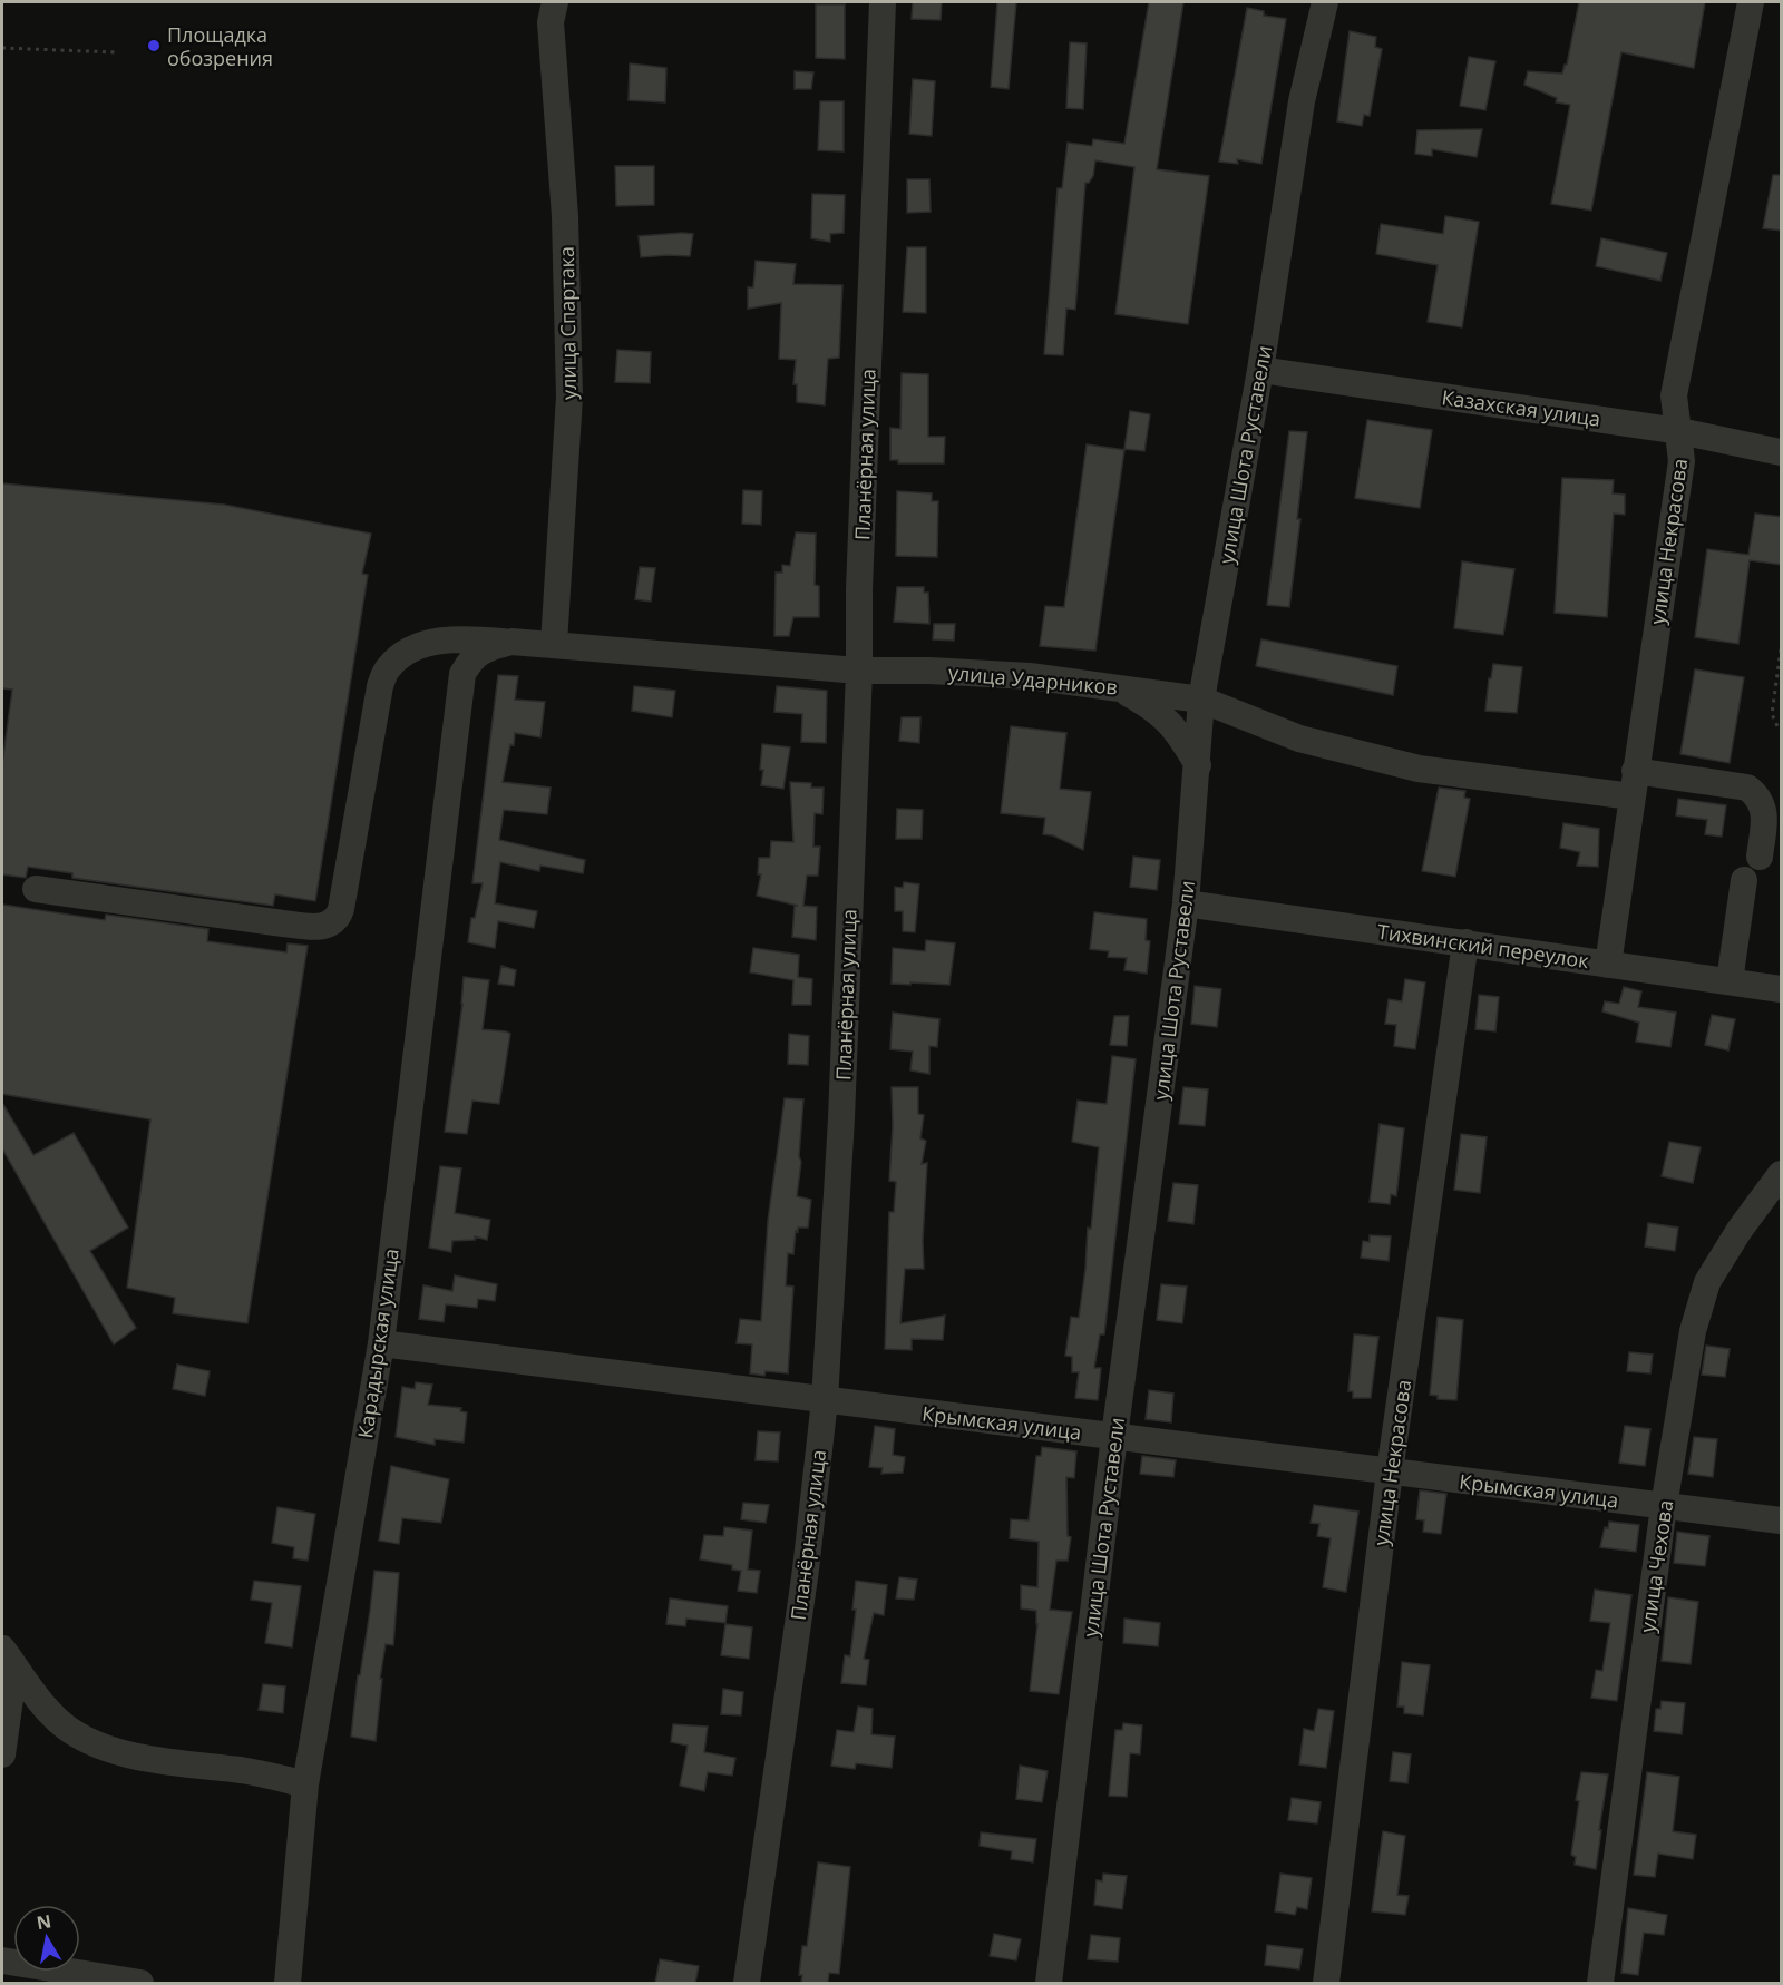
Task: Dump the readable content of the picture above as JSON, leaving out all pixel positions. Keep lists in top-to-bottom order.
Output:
{
  "streets": {
    "street": [
      "улица Спартака",
      "Казахская улица",
      "Планёрная улица",
      "улица Шота Руставели",
      "улица Некрасова",
      "улица Ударников",
      "Тихвинский переулок",
      "Карадырская улица",
      "Крымская улица",
      "улица Чехова"
    ]
  },
  "crossings": [
    ["улица Спартака", "улица Ударников"],
    ["Казахская улица", "улица Шота Руставели"],
    ["Казахская улица", "улица Некрасова"],
    ["Планёрная улица", "улица Ударников"],
    ["Планёрная улица", "Крымская улица"],
    ["улица Шота Руставели", "улица Ударников"],
    ["улица Шота Руставели", "Тихвинский переулок"],
    ["улица Шота Руставели", "Крымская улица"],
    ["улица Некрасова", "улица Ударников"],
    ["улица Некрасова", "Тихвинский переулок"],
    ["улица Некрасова", "Крымская улица"],
    ["улица Ударников", "Карадырская улица"],
    ["Карадырская улица", "Крымская улица"],
    ["Крымская улица", "улица Чехова"]
  ],
  "places": ["Площадка обозрения"],
  "north": "top"
}
